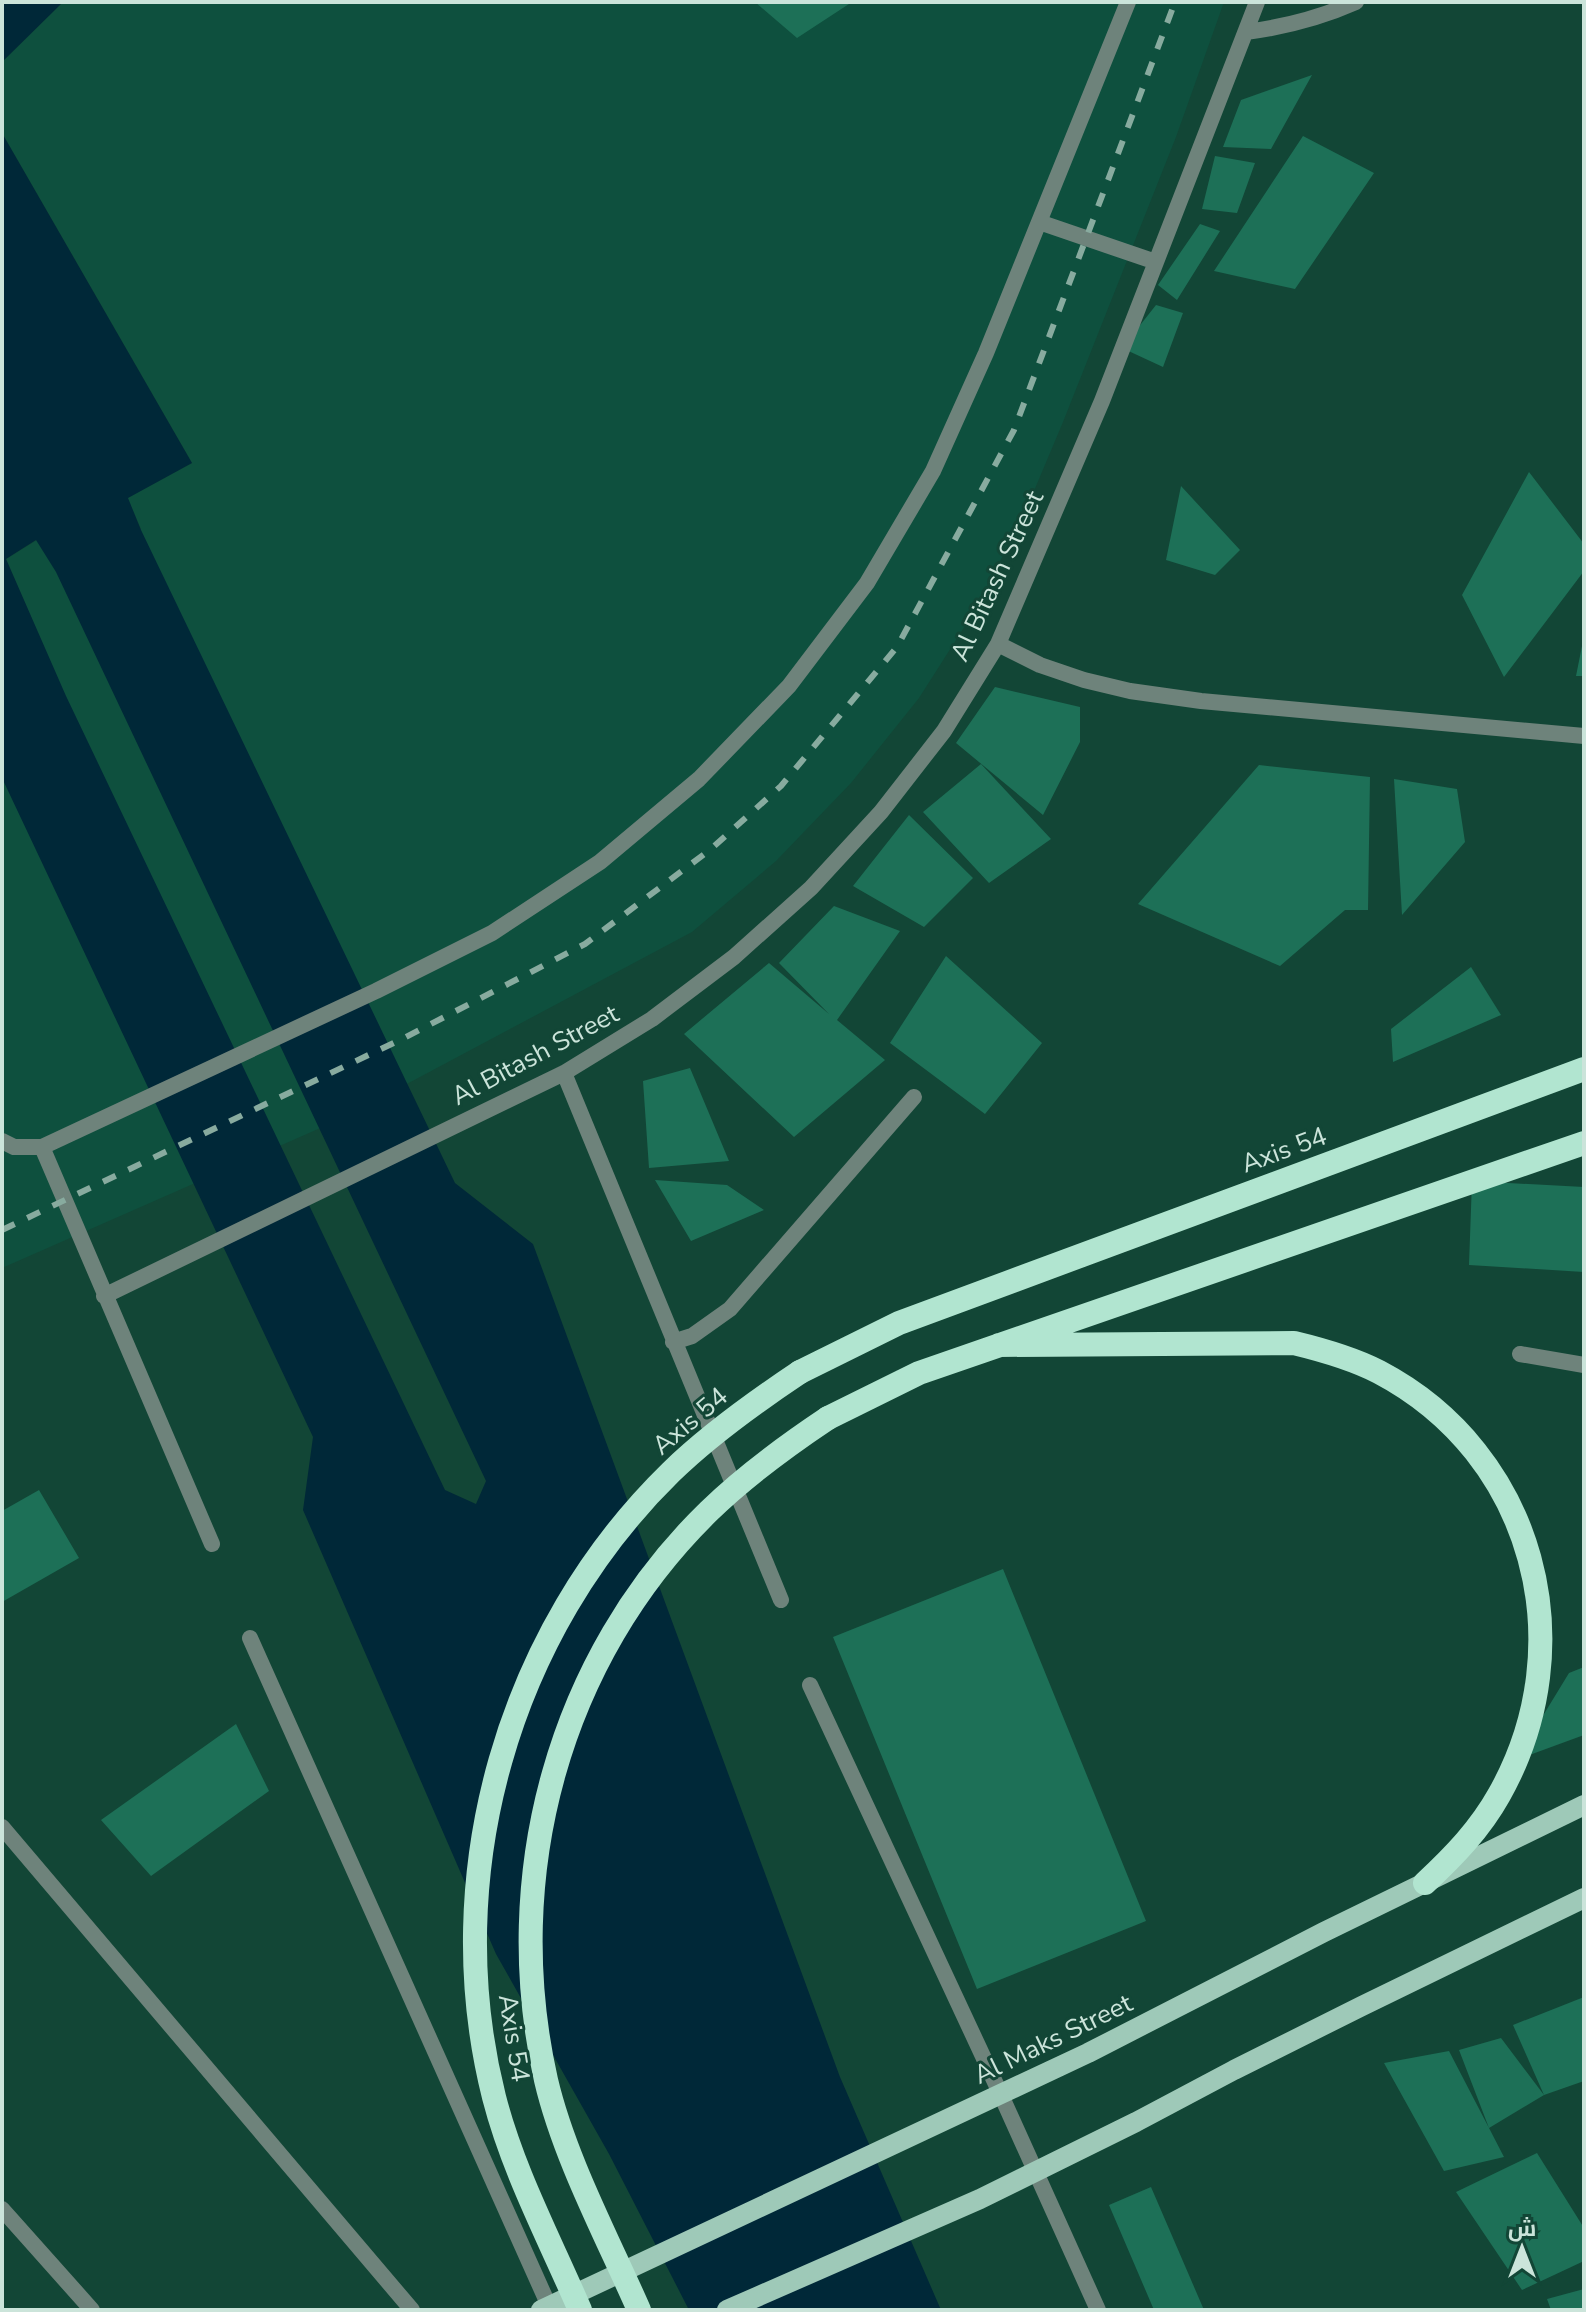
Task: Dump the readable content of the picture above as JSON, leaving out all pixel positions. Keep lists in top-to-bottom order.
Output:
{
  "streets": {
    "highway": ["Axis 54"],
    "main road": ["Al Maks Street"],
    "street": ["Al Bitash Street"]
  },
  "north": "top"
}
